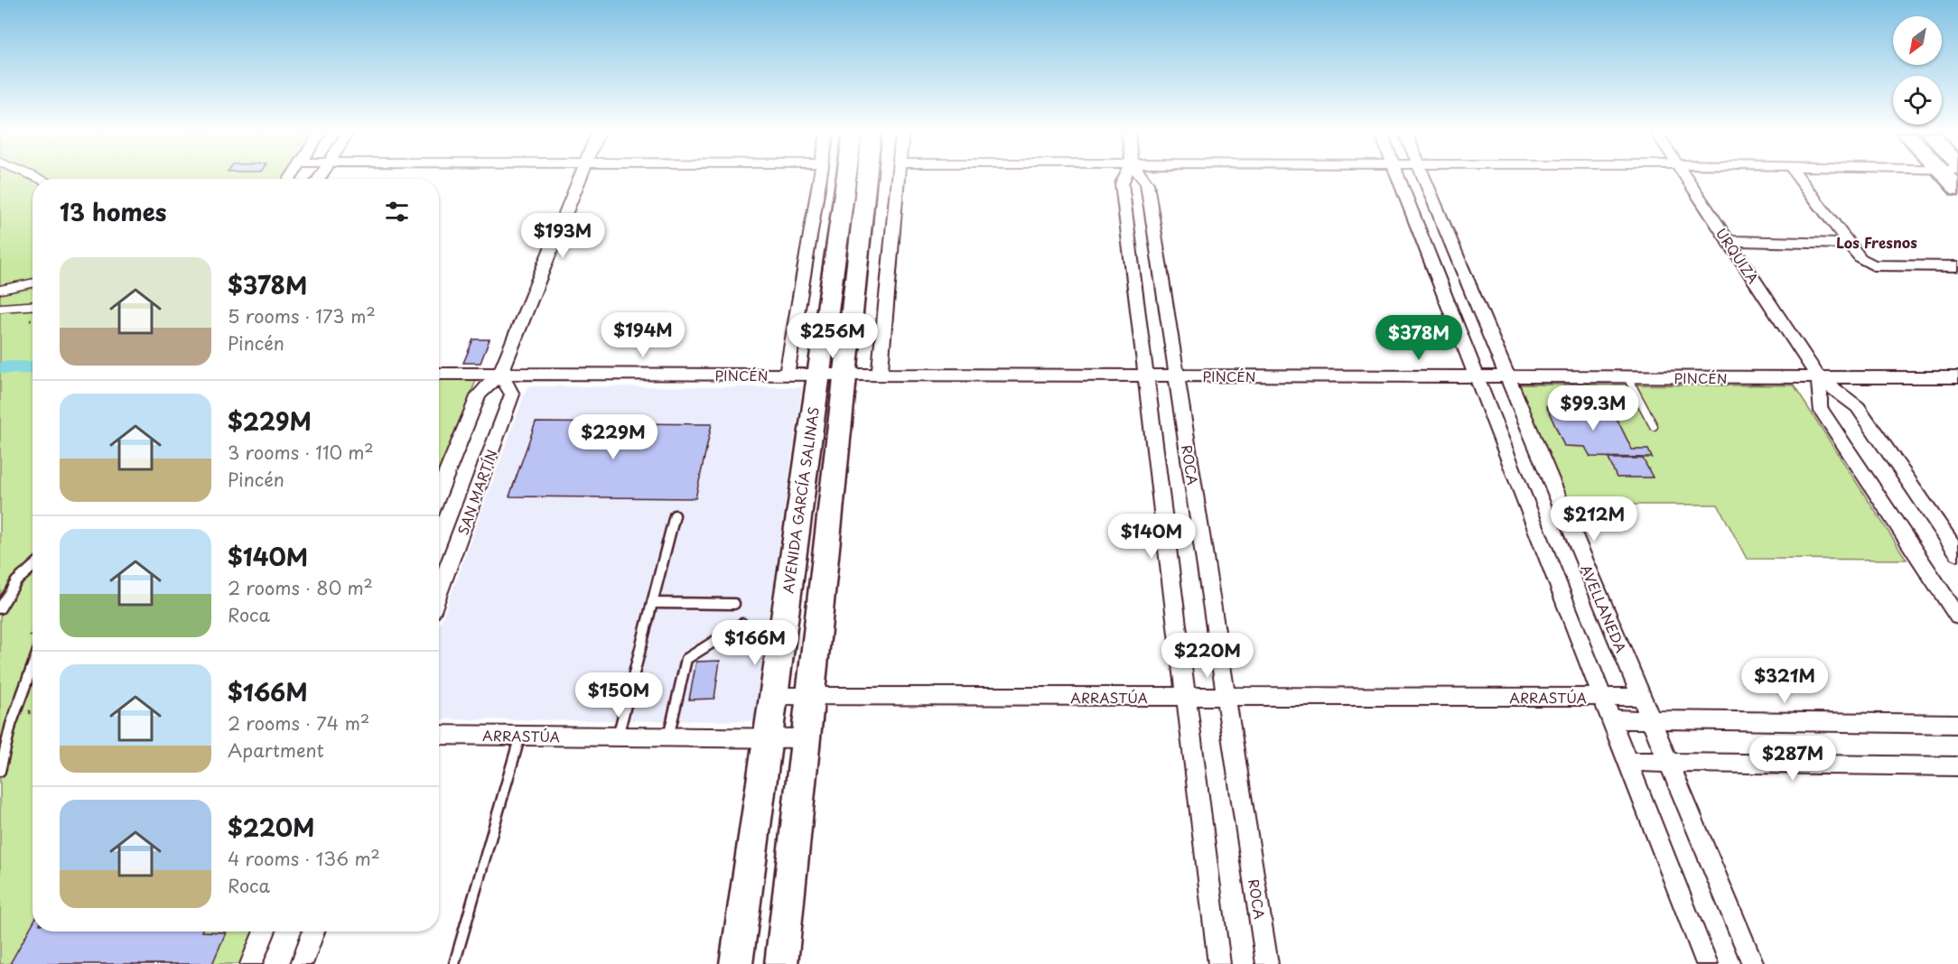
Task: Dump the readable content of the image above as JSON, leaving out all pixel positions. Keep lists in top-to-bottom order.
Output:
{
  "streets": {
    "main road": ["AVENIDA GARCÍA SALINAS"],
    "street": [
      "URQUIZA",
      "PINCÉN",
      "ROCA",
      "SAN MARTÍN",
      "AVELLANEDA",
      "ARRASTÚA"
    ]
  },
  "crossings": [
    ["URQUIZA", "PINCÉN"],
    ["PINCÉN", "ROCA"],
    ["PINCÉN", "SAN MARTÍN"],
    ["PINCÉN", "AVENIDA GARCÍA SALINAS"],
    ["PINCÉN", "AVELLANEDA"],
    ["ROCA", "ARRASTÚA"],
    ["AVENIDA GARCÍA SALINAS", "ARRASTÚA"],
    ["AVELLANEDA", "ARRASTÚA"]
  ],
  "districts": ["Los Fresnos"],
  "north": "bottom left",
  "page": {
    "heading": "13 homes",
    "price": [
      "$193M",
      "$194M",
      "$256M",
      "$378M",
      "$99.3M",
      "$229M",
      "$212M",
      "$140M",
      "$166M",
      "$220M",
      "$321M",
      "$150M",
      "$287M"
    ],
    "list": [
      {
        "name": "$378M",
        "note": "5 rooms · 173 m² · Pincén"
      },
      {
        "name": "$229M",
        "note": "3 rooms · 110 m² · Pincén"
      },
      {
        "name": "$140M",
        "note": "2 rooms · 80 m² · Roca"
      },
      {
        "name": "$166M",
        "note": "2 rooms · 74 m² · Apartment"
      },
      {
        "name": "$220M",
        "note": "4 rooms · 136 m² · Roca"
      }
    ]
  }
}
